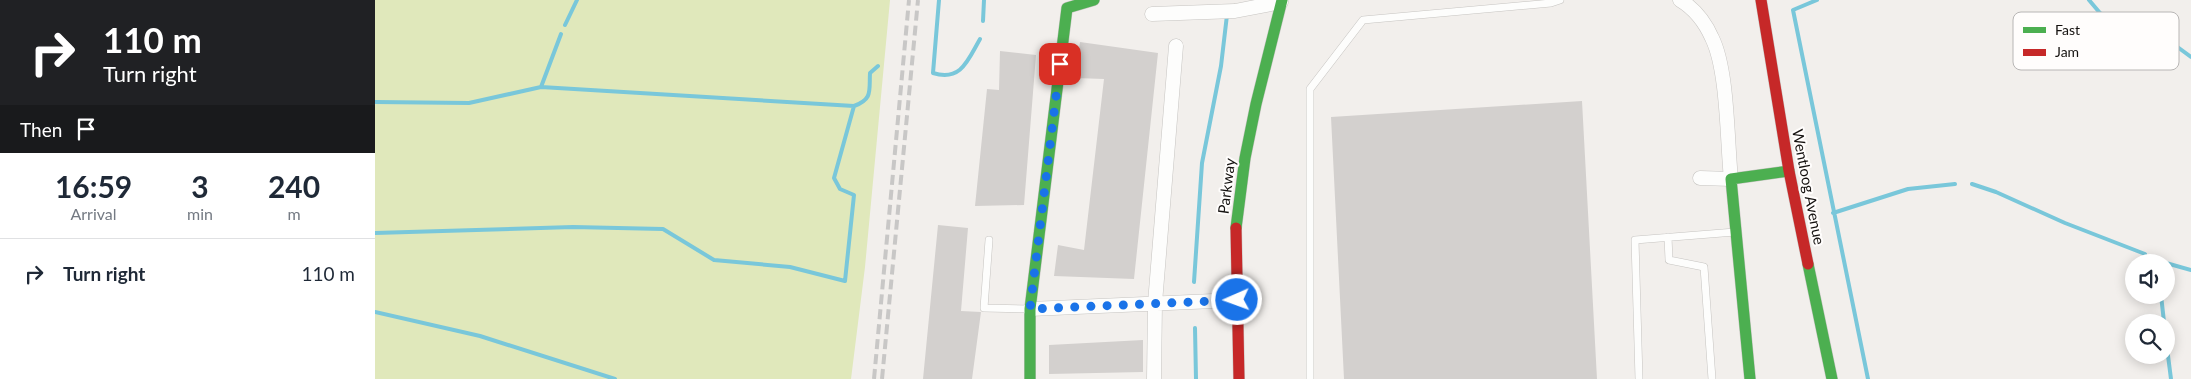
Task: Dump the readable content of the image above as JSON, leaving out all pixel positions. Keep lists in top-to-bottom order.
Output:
{
  "streets": {
    "street": ["Parkway", "Wentloog Avenue"]
  },
  "legend": ["Fast", "Jam"],
  "page": {
    "turn": ["110 m", "Turn right"],
    "then": "Then",
    "eta": [
      "16:59",
      "Arrival",
      "3",
      "min",
      "240",
      "m"
    ],
    "list": [
      {
        "name": "Turn right",
        "value": "110 m"
      }
    ]
  }
}
